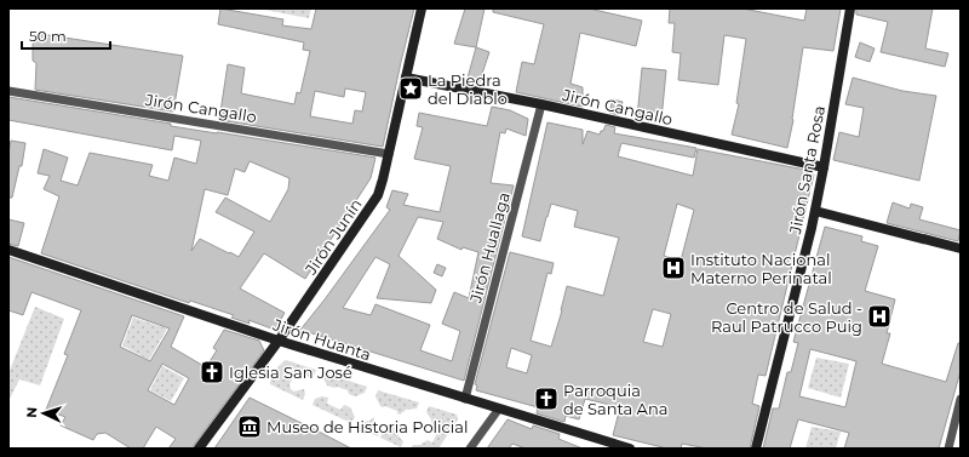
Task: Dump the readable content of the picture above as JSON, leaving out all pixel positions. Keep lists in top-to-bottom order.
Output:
{
  "streets": {
    "street": [
      "Jirón Cangallo",
      "Jirón Santa Rosa",
      "Jirón Junín",
      "Jirón Huallaga",
      "Jirón Huanta"
    ]
  },
  "crossings": [
    ["Jirón Cangallo", "Jirón Santa Rosa"],
    ["Jirón Cangallo", "Jirón Junín"],
    ["Jirón Cangallo", "Jirón Huallaga"],
    ["Jirón Junín", "Jirón Huanta"],
    ["Jirón Huallaga", "Jirón Huanta"]
  ],
  "places": {
    "place": ["La Piedra del Diablo"],
    "hospital": ["Instituto Nacional Materno Perinatal", "Centro de Salud - Raul Patrucco Puig"],
    "church": ["Iglesia San José", "Parroquia de Santa Ana"],
    "museum": ["Museo de Historia Policial"]
  },
  "scale_bar": "50 m",
  "north": "left"
}
